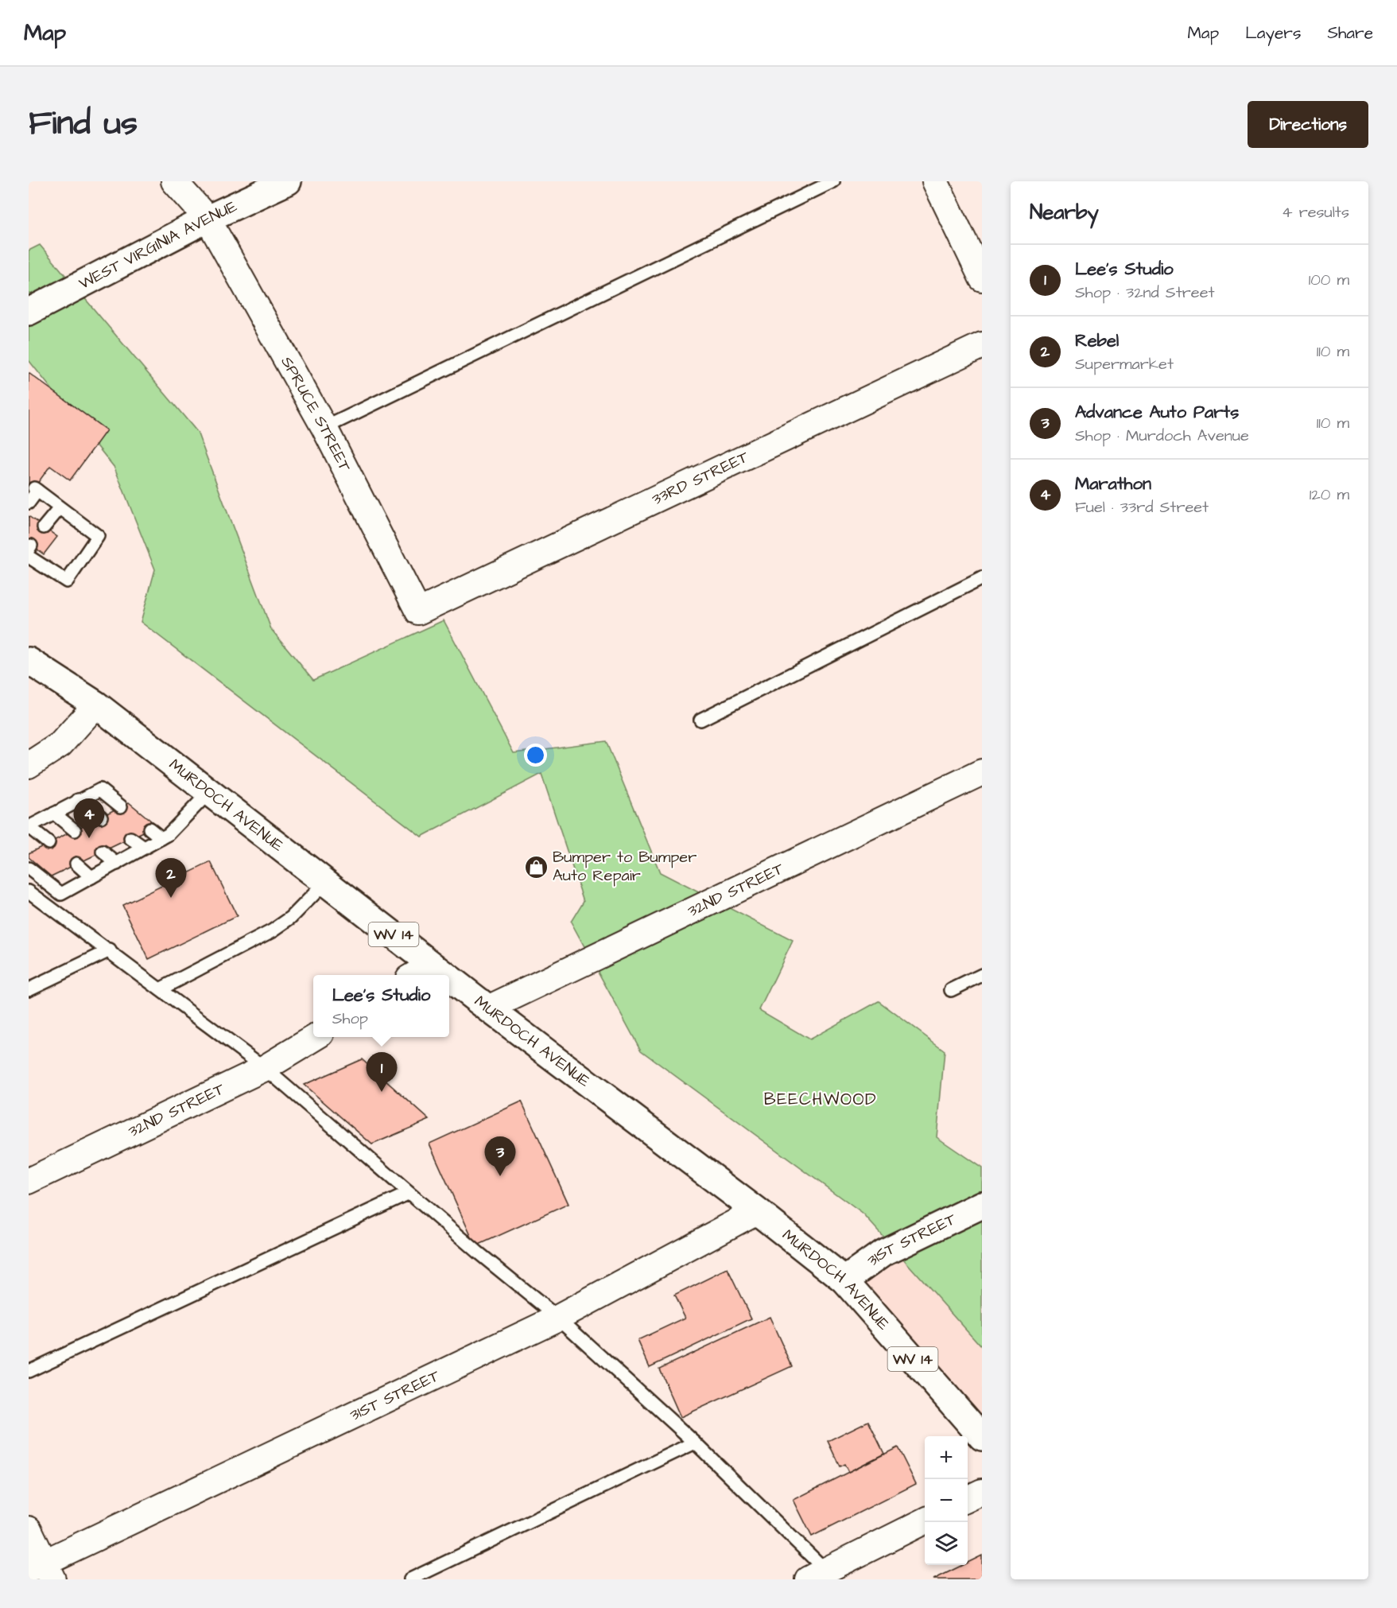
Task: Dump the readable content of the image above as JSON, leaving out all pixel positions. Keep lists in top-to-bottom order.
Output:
{
  "streets": {
    "main road": [
      "WEST VIRGINIA AVENUE",
      "MURDOCH AVENUE",
      "WV 14",
      "31ST STREET"
    ],
    "street": ["SPRUCE STREET", "33RD STREET", "32ND STREET"]
  },
  "crossings": [
    ["WEST VIRGINIA AVENUE", "SPRUCE STREET"],
    ["SPRUCE STREET", "33RD STREET"],
    ["MURDOCH AVENUE", "32ND STREET"],
    ["MURDOCH AVENUE", "31ST STREET"]
  ],
  "districts": ["BEECHWOOD"],
  "places": {
    "shop": ["Bumper to Bumper Auto Repair"]
  },
  "page": {
    "header": "Map",
    "nav": ["Map", "Layers", "Share"],
    "title": "Find us",
    "buttons": "Directions",
    "heading": ["Nearby", "4 results"],
    "list": [
      {
        "mark": "1",
        "name": "Lee's Studio",
        "note": "Shop · 32nd Street",
        "value": "100 m"
      },
      {
        "mark": "2",
        "name": "Rebel",
        "note": "Supermarket",
        "value": "110 m"
      },
      {
        "mark": "3",
        "name": "Advance Auto Parts",
        "note": "Shop · Murdoch Avenue",
        "value": "110 m"
      },
      {
        "mark": "4",
        "name": "Marathon",
        "note": "Fuel · 33rd Street",
        "value": "120 m"
      }
    ],
    "pins": [
      "4",
      "2",
      "1",
      "3"
    ],
    "popup": ["Lee's Studio", "Shop"],
    "map_buttons": ["+", "−"]
  }
}
